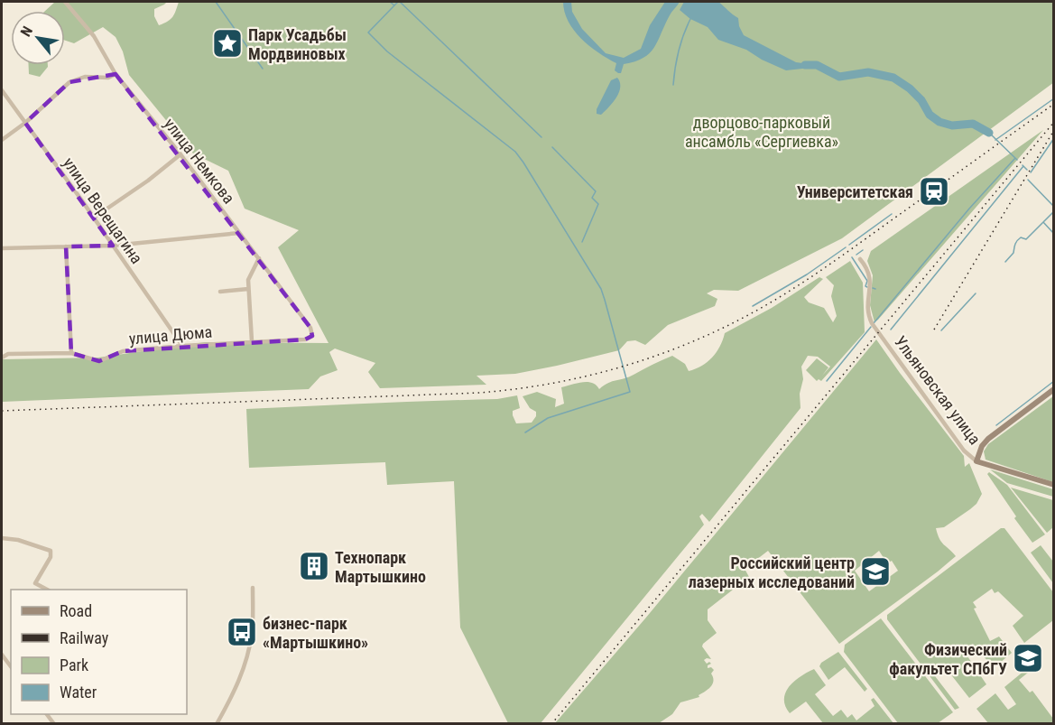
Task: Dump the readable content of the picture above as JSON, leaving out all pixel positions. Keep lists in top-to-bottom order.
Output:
{
  "streets": {
    "street": [
      "улица Немкова",
      "улица Верещагина",
      "улица Дюма",
      "Ульяновская улица"
    ]
  },
  "crossings": [
    ["улица Немкова", "улица Дюма"],
    ["улица Верещагина", "улица Дюма"]
  ],
  "parks": ["дворцово-парковый ансамбль «Сергиевка»"],
  "places": {
    "place": ["Парк Усадьбы Мордвиновых"],
    "station": ["Университетская"],
    "building": ["Технопарк Мартышкино"],
    "school or university": ["Российский центр лазерных исследований", "Физический факультет СПбГУ"],
    "bus stop": ["бизнес-парк «Мартышкино»"]
  },
  "legend": [
    "Road",
    "Railway",
    "Park",
    "Water"
  ],
  "north": "top left"
}
